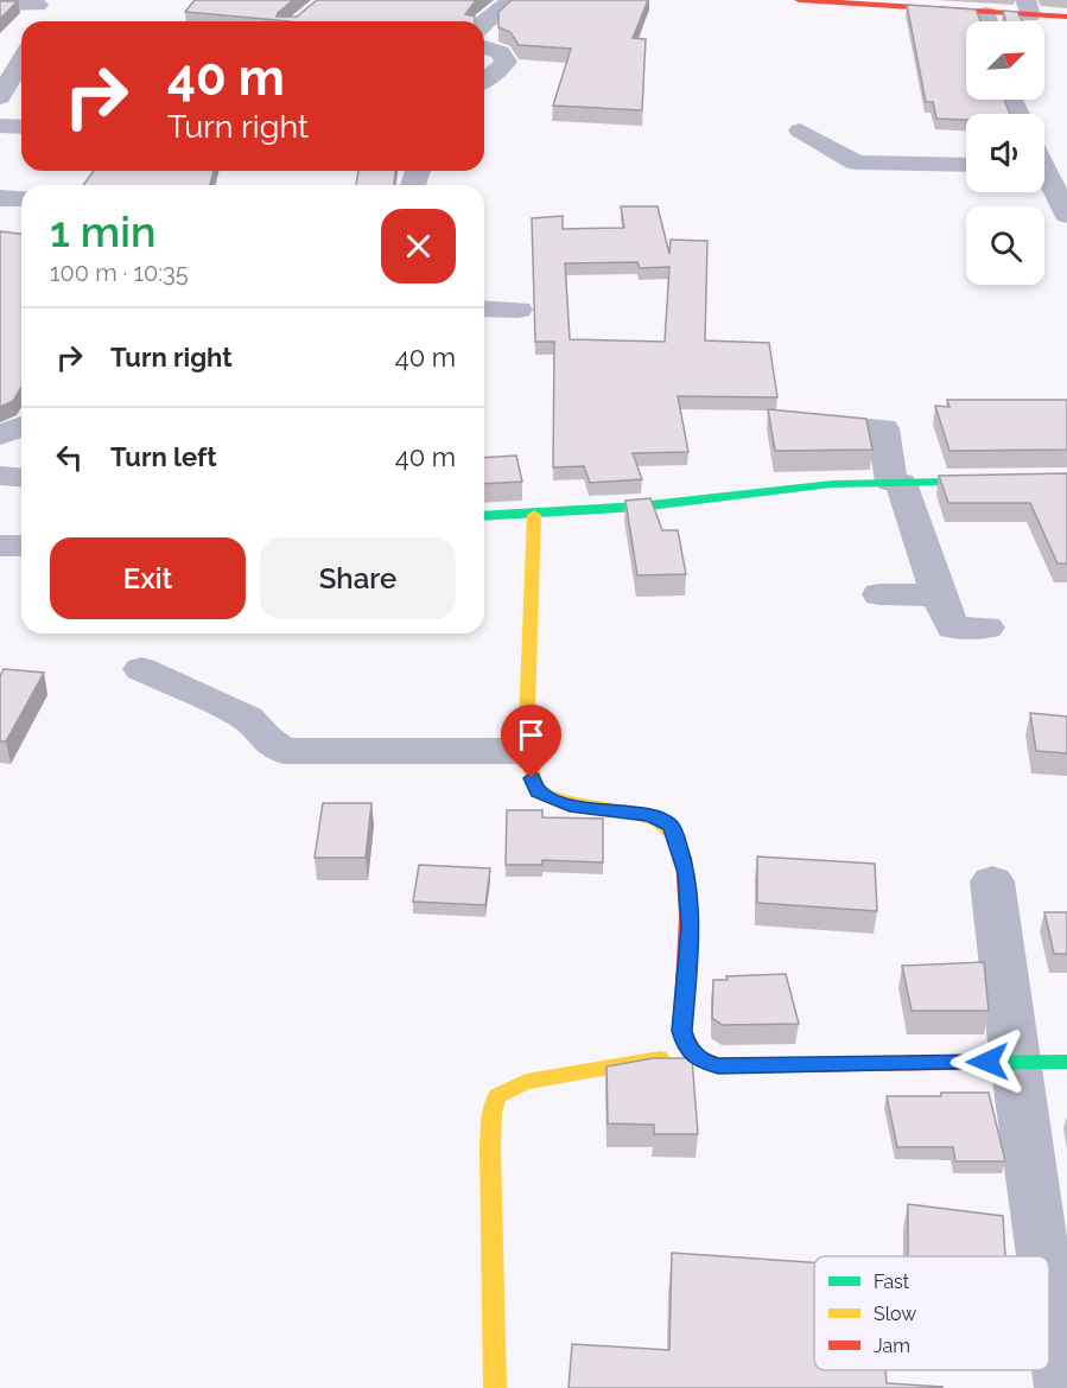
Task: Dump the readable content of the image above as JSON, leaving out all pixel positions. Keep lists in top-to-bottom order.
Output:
{
  "legend": ["Fast", "Slow", "Jam"],
  "north": "top right",
  "page": {
    "turn": ["40 m", "Turn right"],
    "heading": ["1 min", "100 m · 10:35"],
    "list": [
      {
        "name": "Turn right",
        "value": "40 m"
      },
      {
        "name": "Turn left",
        "value": "40 m"
      }
    ],
    "buttons": ["Exit", "Share"]
  }
}
